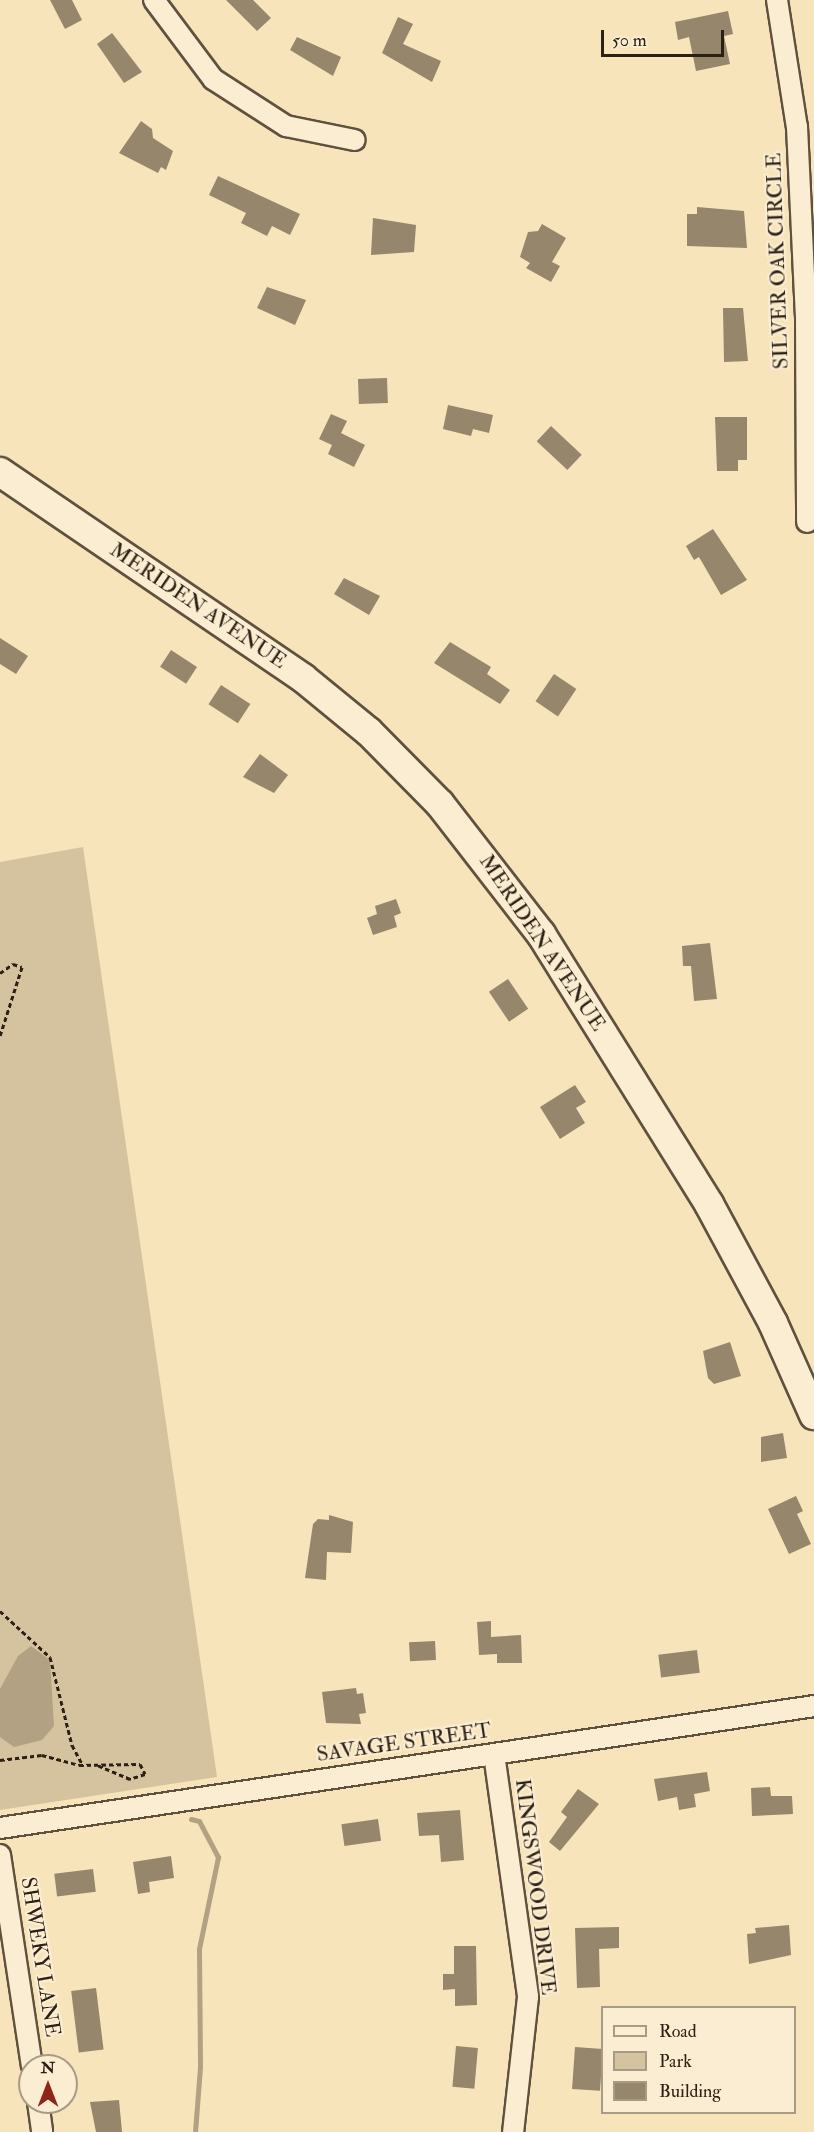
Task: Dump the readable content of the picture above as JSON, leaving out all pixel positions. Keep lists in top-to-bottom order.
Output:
{
  "streets": {
    "main road": ["MERIDEN AVENUE"],
    "street": [
      "SILVER OAK CIRCLE",
      "SAVAGE STREET",
      "KINGSWOOD DRIVE",
      "SHWEKY LANE"
    ]
  },
  "crossings": [
    ["SAVAGE STREET", "KINGSWOOD DRIVE"]
  ],
  "legend": ["Road", "Park", "Building"],
  "scale_bar": "50 m",
  "north": "top"
}
